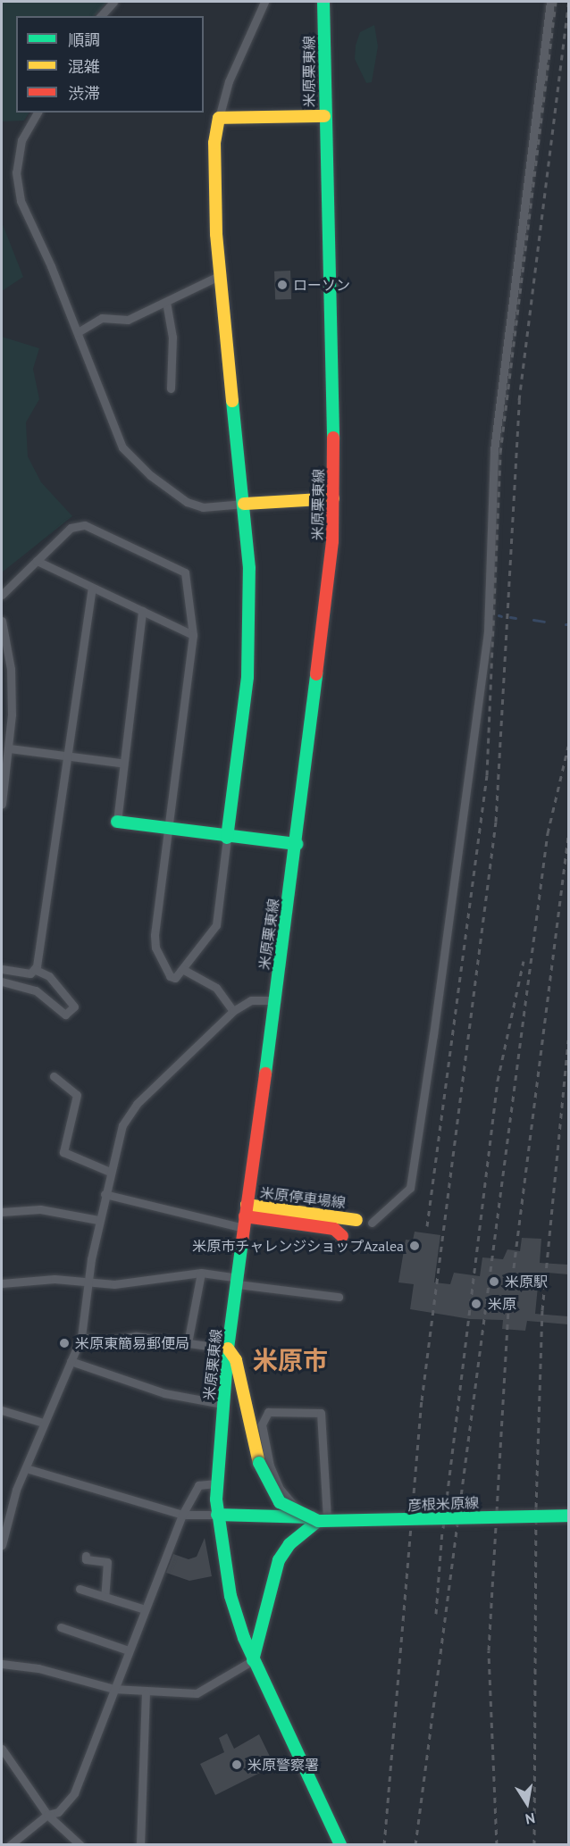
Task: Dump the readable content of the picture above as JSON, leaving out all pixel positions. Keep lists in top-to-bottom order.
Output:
{
  "streets": {
    "main road": ["米原栗東線", "米原停車場線", "彦根米原線"]
  },
  "crossings": [
    ["米原栗東線", "米原停車場線"],
    ["米原栗東線", "彦根米原線"]
  ],
  "districts": ["米原市"],
  "places": [
    "ローソン",
    "米原市チャレンジショップAzalea",
    "米原駅",
    "米原",
    "米原東簡易郵便局",
    "米原警察署"
  ],
  "legend": ["順調", "混雑", "渋滞"],
  "north": "bottom"
}
